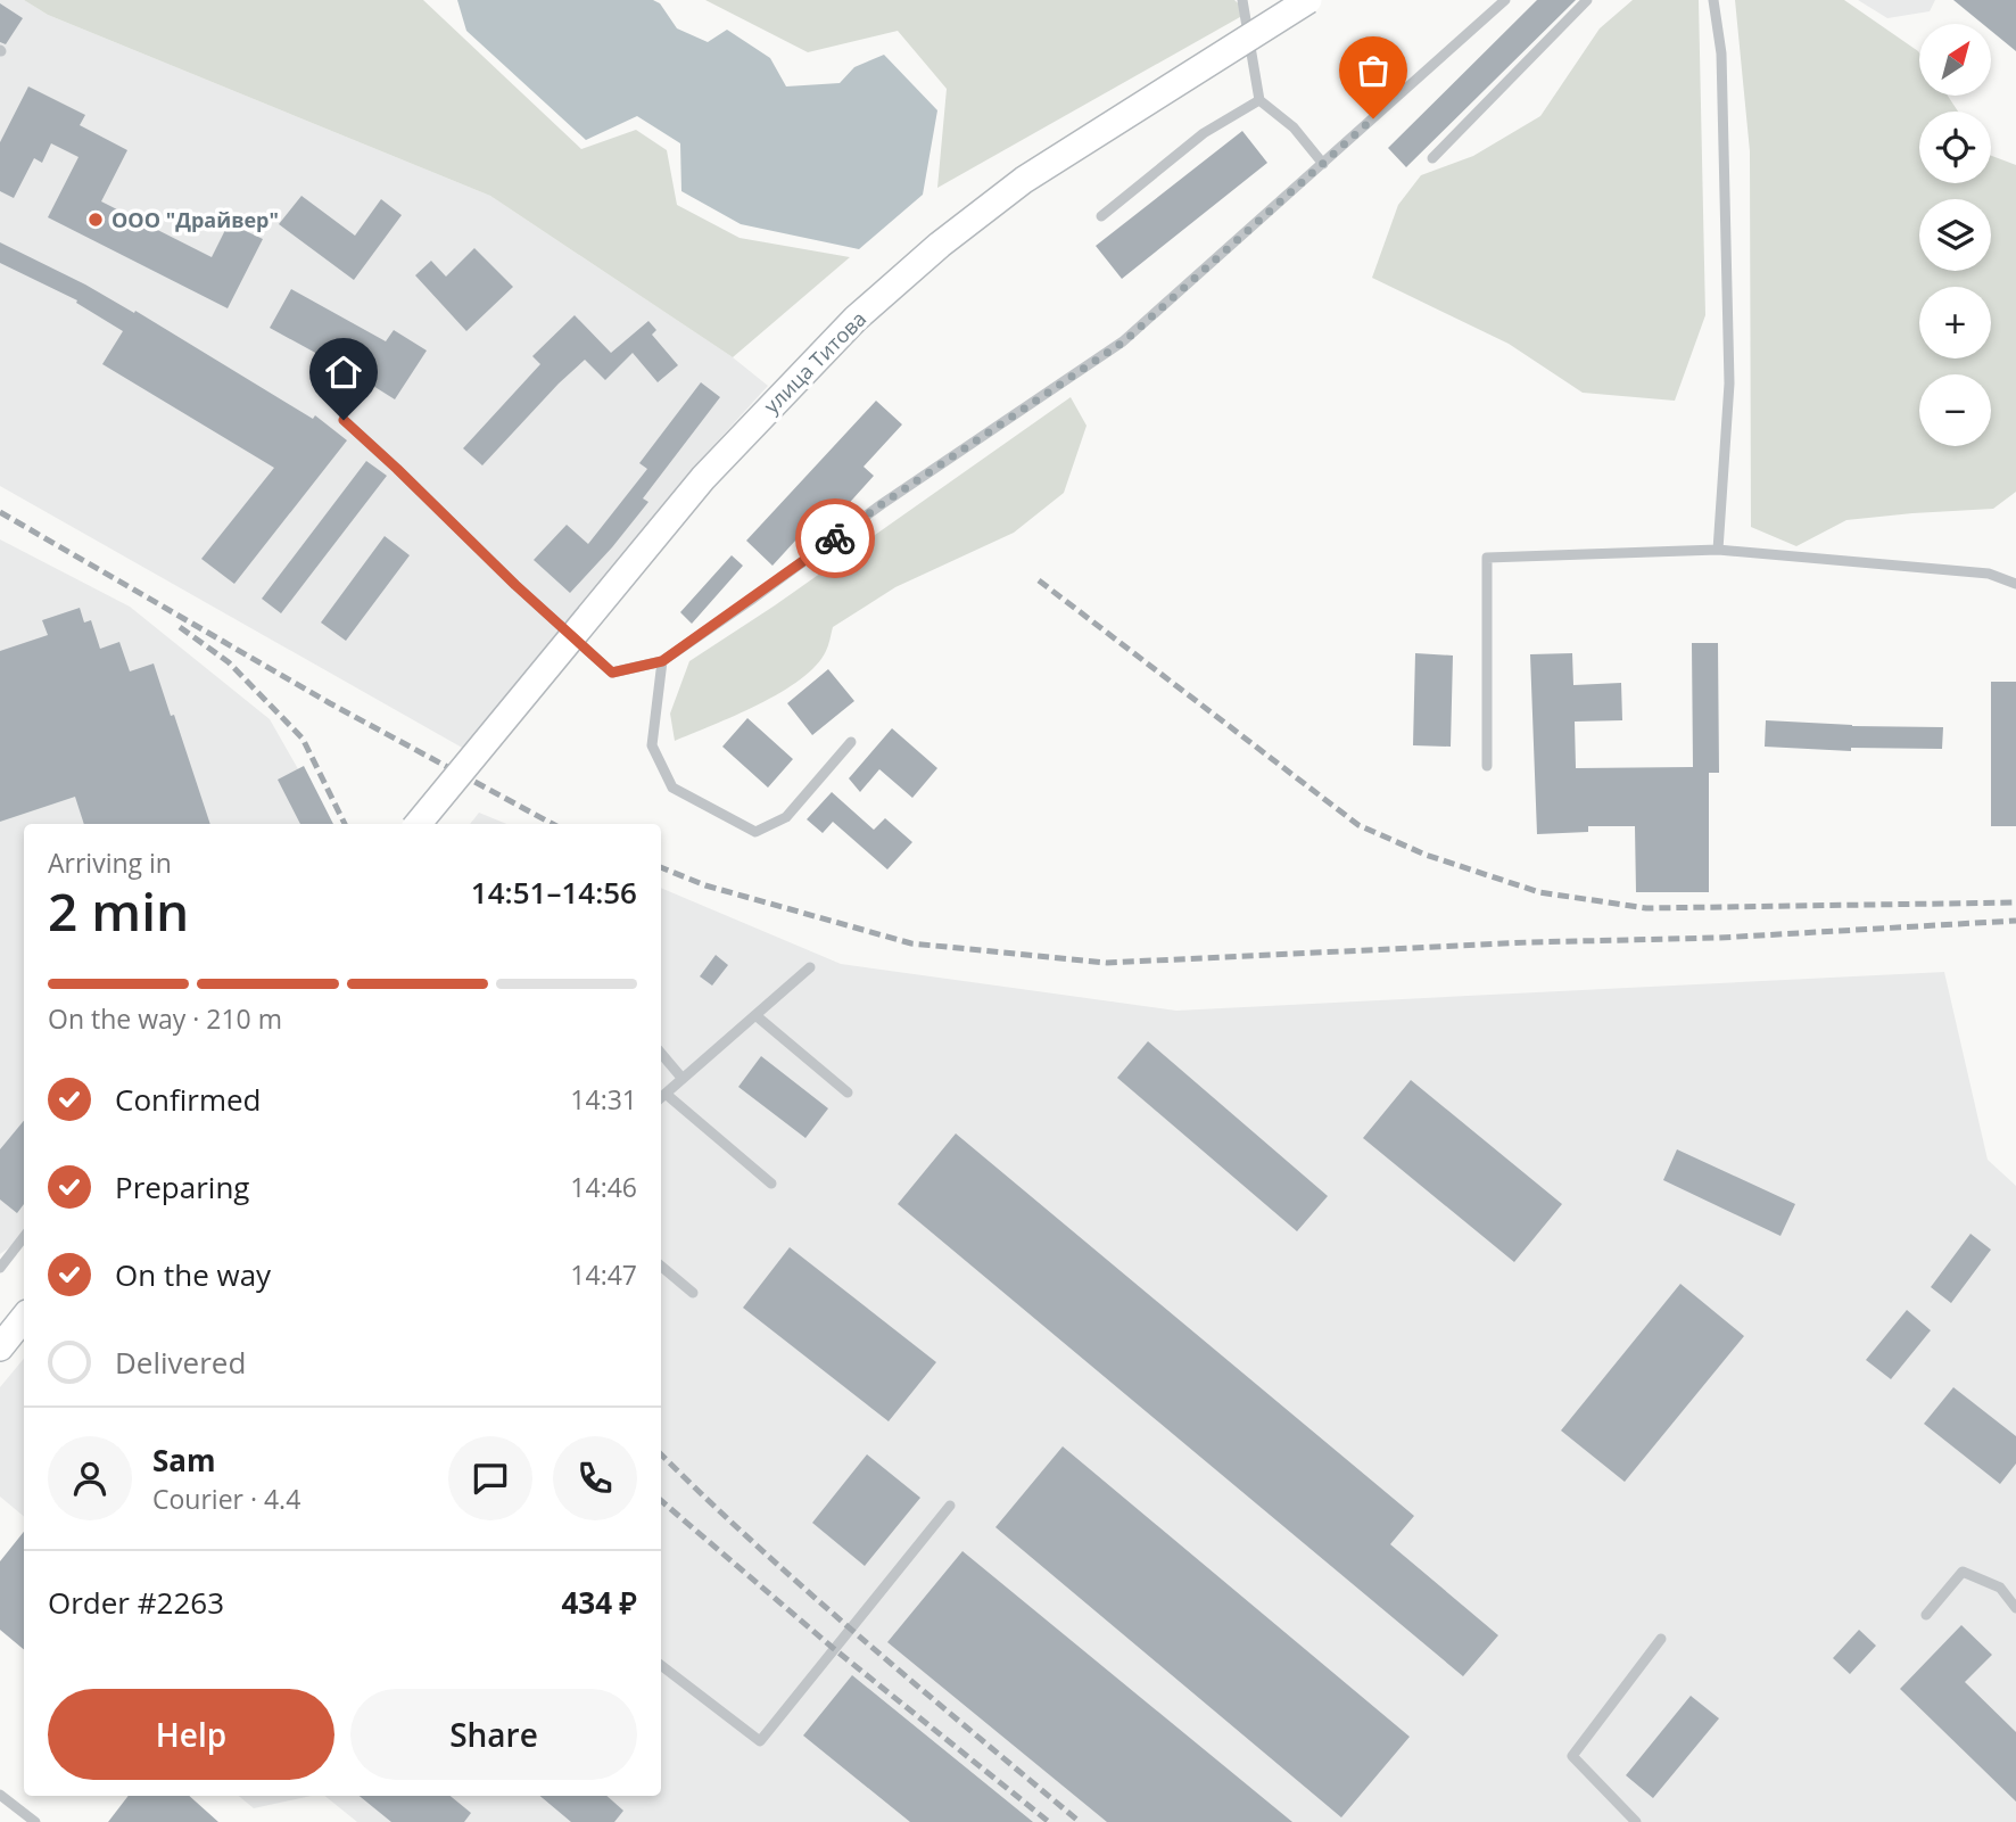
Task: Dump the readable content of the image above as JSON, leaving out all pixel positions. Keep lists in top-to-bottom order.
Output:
{
  "streets": {
    "main road": ["улица Титова"]
  },
  "places": ["ООО \"Драйвер\""],
  "north": "top right",
  "page": {
    "map_buttons": ["+", "−"],
    "heading": ["2 min", "Arriving in", "14:51–14:56"],
    "panel": [
      "Sam",
      "Courier · 4.4",
      "Order #2263",
      "434 ₽"
    ],
    "bar": "On the way · 210 m",
    "list": [
      ["Confirmed", "14:31"],
      ["Preparing", "14:46"],
      ["On the way", "14:47"],
      "Delivered"
    ],
    "buttons": ["Help", "Share"]
  }
}
